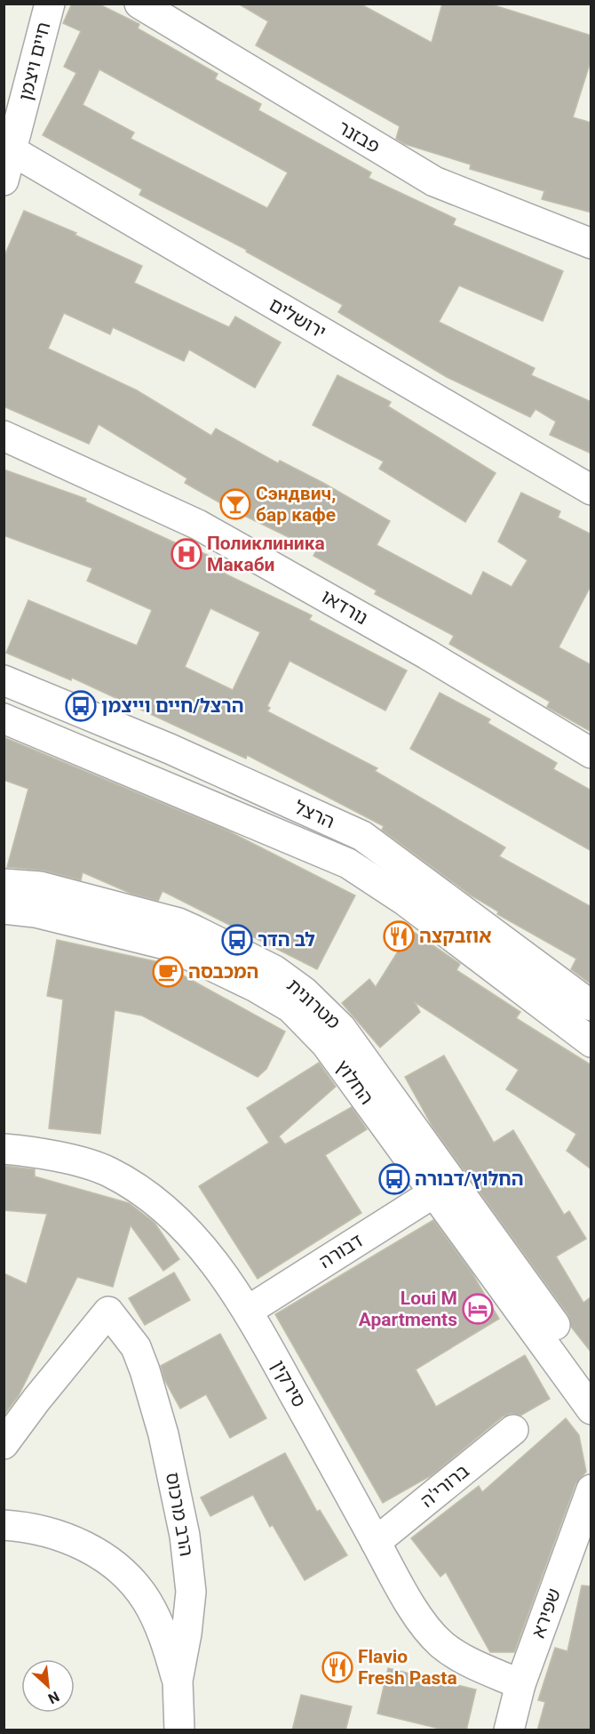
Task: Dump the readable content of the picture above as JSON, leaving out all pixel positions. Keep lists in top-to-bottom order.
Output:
{
  "streets": {
    "street": [
      "חיים ויצמן",
      "פבזנר",
      "ירושלים",
      "נורדאו",
      "הרצל",
      "מטרונית",
      "החלוץ",
      "דבורה",
      "סירקין",
      "ברורי'ה",
      "הרב מרכוס",
      "שפירא"
    ]
  },
  "crossings": [
    ["חיים ויצמן", "ירושלים"],
    ["מטרונית", "החלוץ"],
    ["החלוץ", "דבורה"],
    ["דבורה", "סירקין"],
    ["סירקין", "ברורי'ה"],
    ["סירקין", "שפירא"]
  ],
  "places": {
    "bar": ["Сэндвич, бар кафе"],
    "hospital": ["Поликлиника Макаби"],
    "bus stop": ["הרצל/חיים וייצמן", "לב הדר", "החלוץ/דבורה"],
    "restaurant": ["אוזבקצה", "Flavio Fresh Pasta"],
    "cafe": ["המכבסה"],
    "hotel": ["Loui M Apartments"]
  },
  "north": "bottom right"
}
